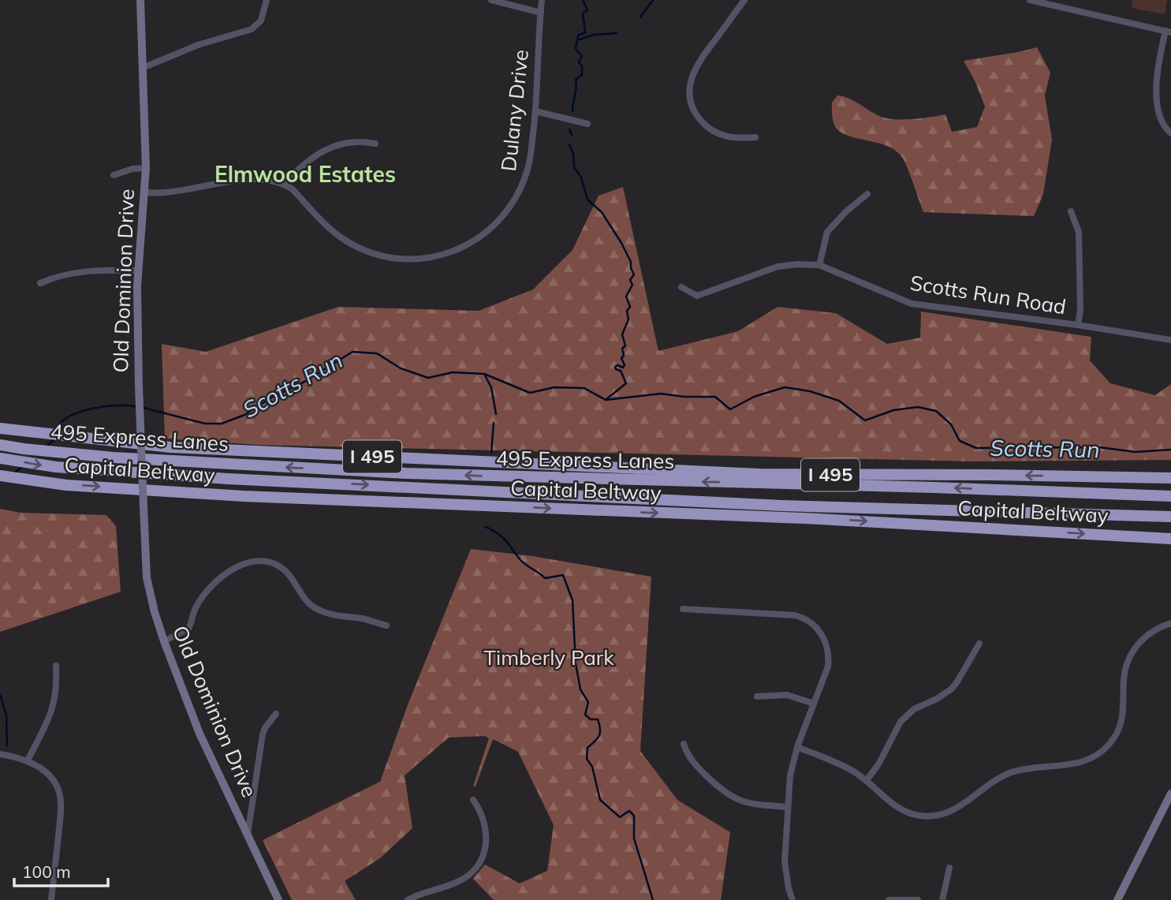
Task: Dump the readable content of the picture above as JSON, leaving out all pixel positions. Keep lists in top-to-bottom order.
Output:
{
  "streets": {
    "highway": ["495 Express Lanes", "I 495", "Capital Beltway"],
    "main road": ["Old Dominion Drive"],
    "street": ["Dulany Drive", "Scotts Run Road"]
  },
  "districts": ["Elmwood Estates"],
  "water": ["Scotts Run"],
  "parks": ["Timberly Park"],
  "scale_bar": "100 m"
}
